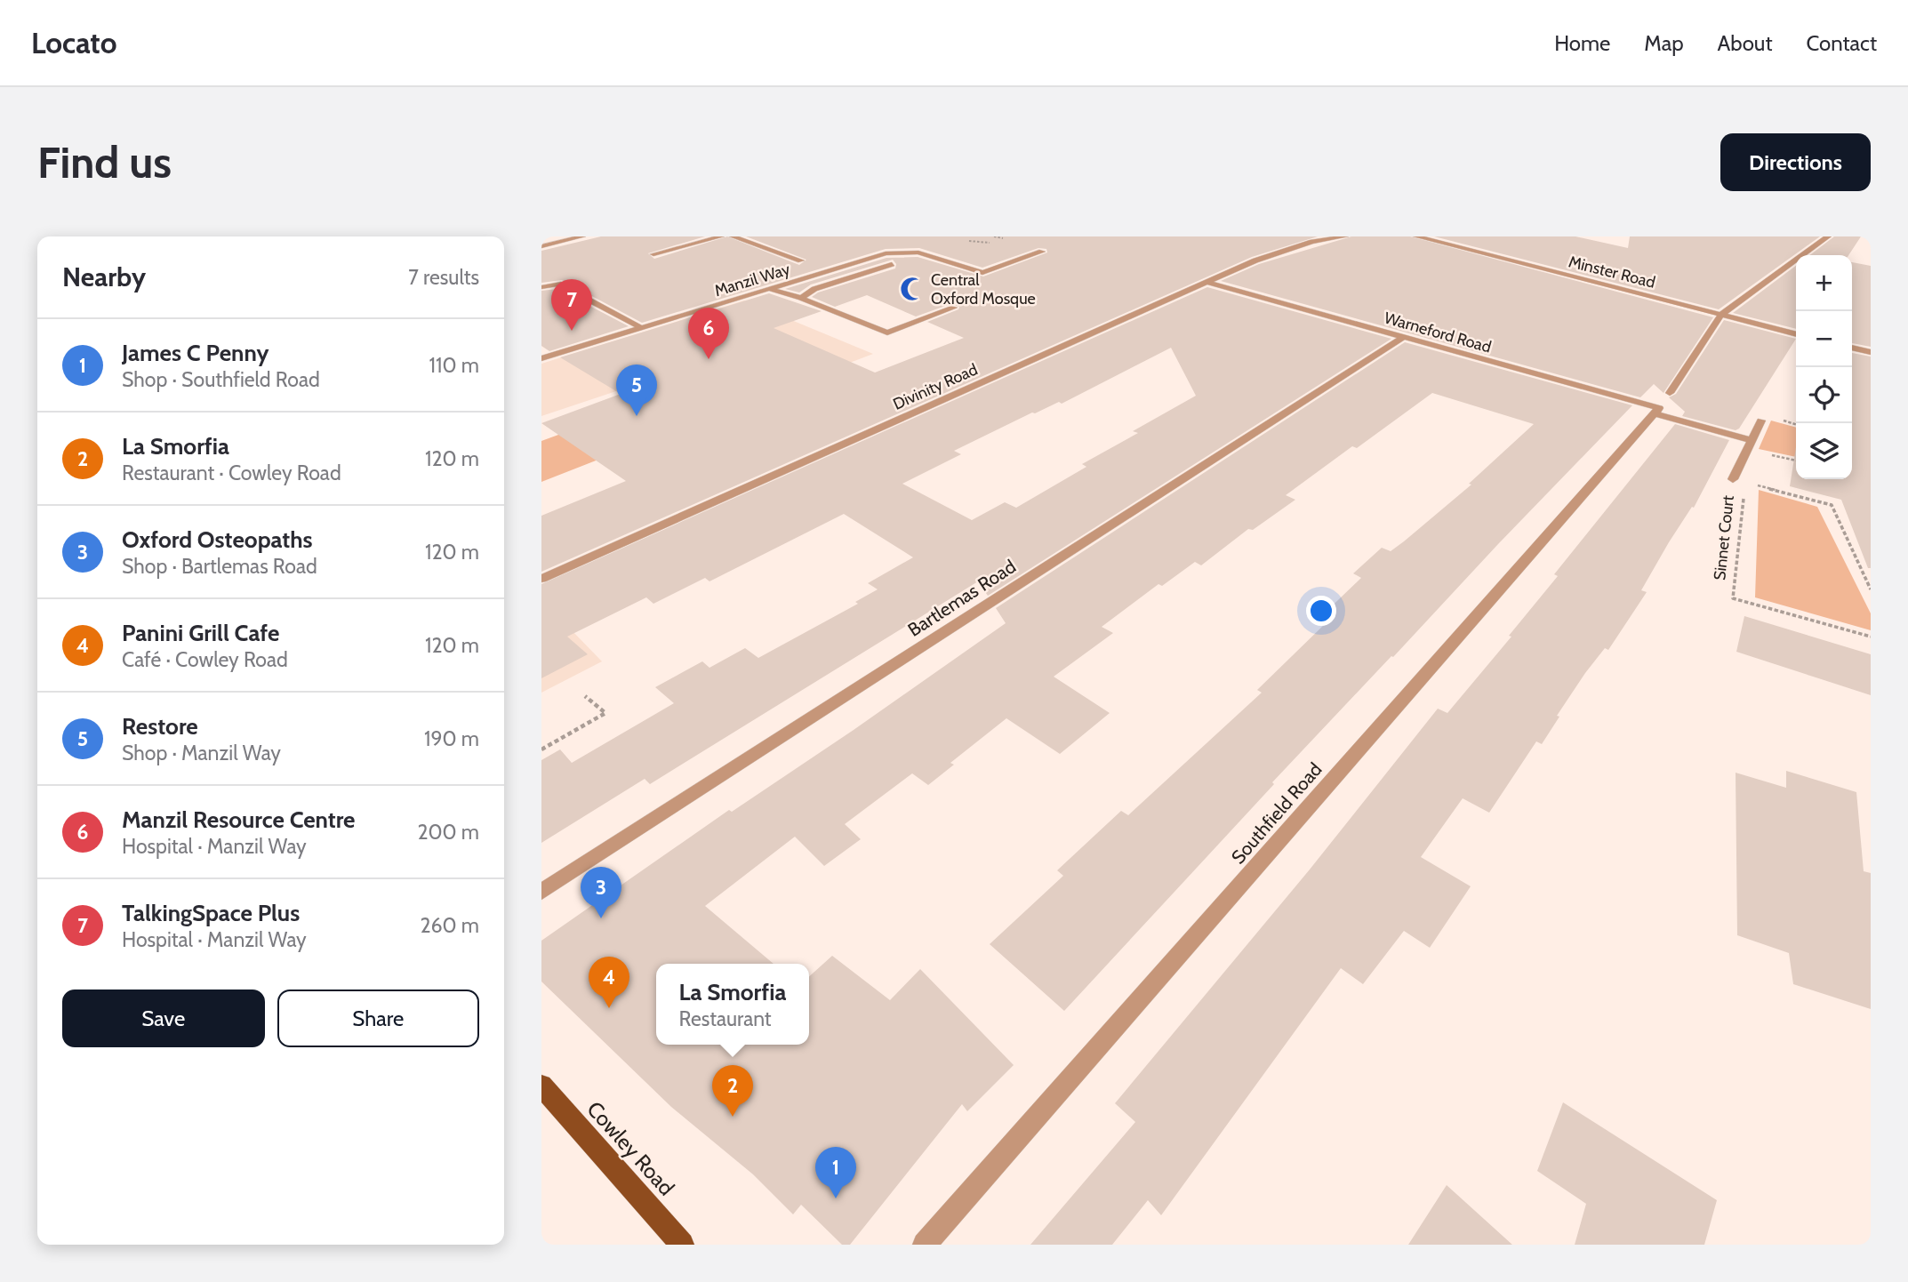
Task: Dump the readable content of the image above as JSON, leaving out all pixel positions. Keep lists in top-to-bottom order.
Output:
{
  "streets": {
    "main road": ["Cowley Road"],
    "street": [
      "Minster Road",
      "Manzil Way",
      "Warneford Road",
      "Divinity Road",
      "Sinnet Court",
      "Bartlemas Road",
      "Southfield Road"
    ]
  },
  "crossings": [
    ["Warneford Road", "Divinity Road"],
    ["Warneford Road", "Bartlemas Road"],
    ["Warneford Road", "Southfield Road"]
  ],
  "places": {
    "mosque": ["Central Oxford Mosque"]
  },
  "page": {
    "header": "Locato",
    "nav": [
      "Home",
      "Map",
      "About",
      "Contact"
    ],
    "buttons": [
      "Directions",
      ["Save", "Share"]
    ],
    "title": "Find us",
    "heading": ["Nearby", "7 results"],
    "map_buttons": ["+", "−"],
    "pins": [
      "7",
      "6",
      "5",
      "3",
      "4",
      "2",
      "1"
    ],
    "list": [
      {
        "mark": "1",
        "name": "James C Penny",
        "note": "Shop · Southfield Road",
        "value": "110 m"
      },
      {
        "mark": "2",
        "name": "La Smorfia",
        "note": "Restaurant · Cowley Road",
        "value": "120 m"
      },
      {
        "mark": "3",
        "name": "Oxford Osteopaths",
        "note": "Shop · Bartlemas Road",
        "value": "120 m"
      },
      {
        "mark": "4",
        "name": "Panini Grill Cafe",
        "note": "Café · Cowley Road",
        "value": "120 m"
      },
      {
        "mark": "5",
        "name": "Restore",
        "note": "Shop · Manzil Way",
        "value": "190 m"
      },
      {
        "mark": "6",
        "name": "Manzil Resource Centre",
        "note": "Hospital · Manzil Way",
        "value": "200 m"
      },
      {
        "mark": "7",
        "name": "TalkingSpace Plus",
        "note": "Hospital · Manzil Way",
        "value": "260 m"
      }
    ],
    "popup": ["La Smorfia", "Restaurant"]
  }
}
